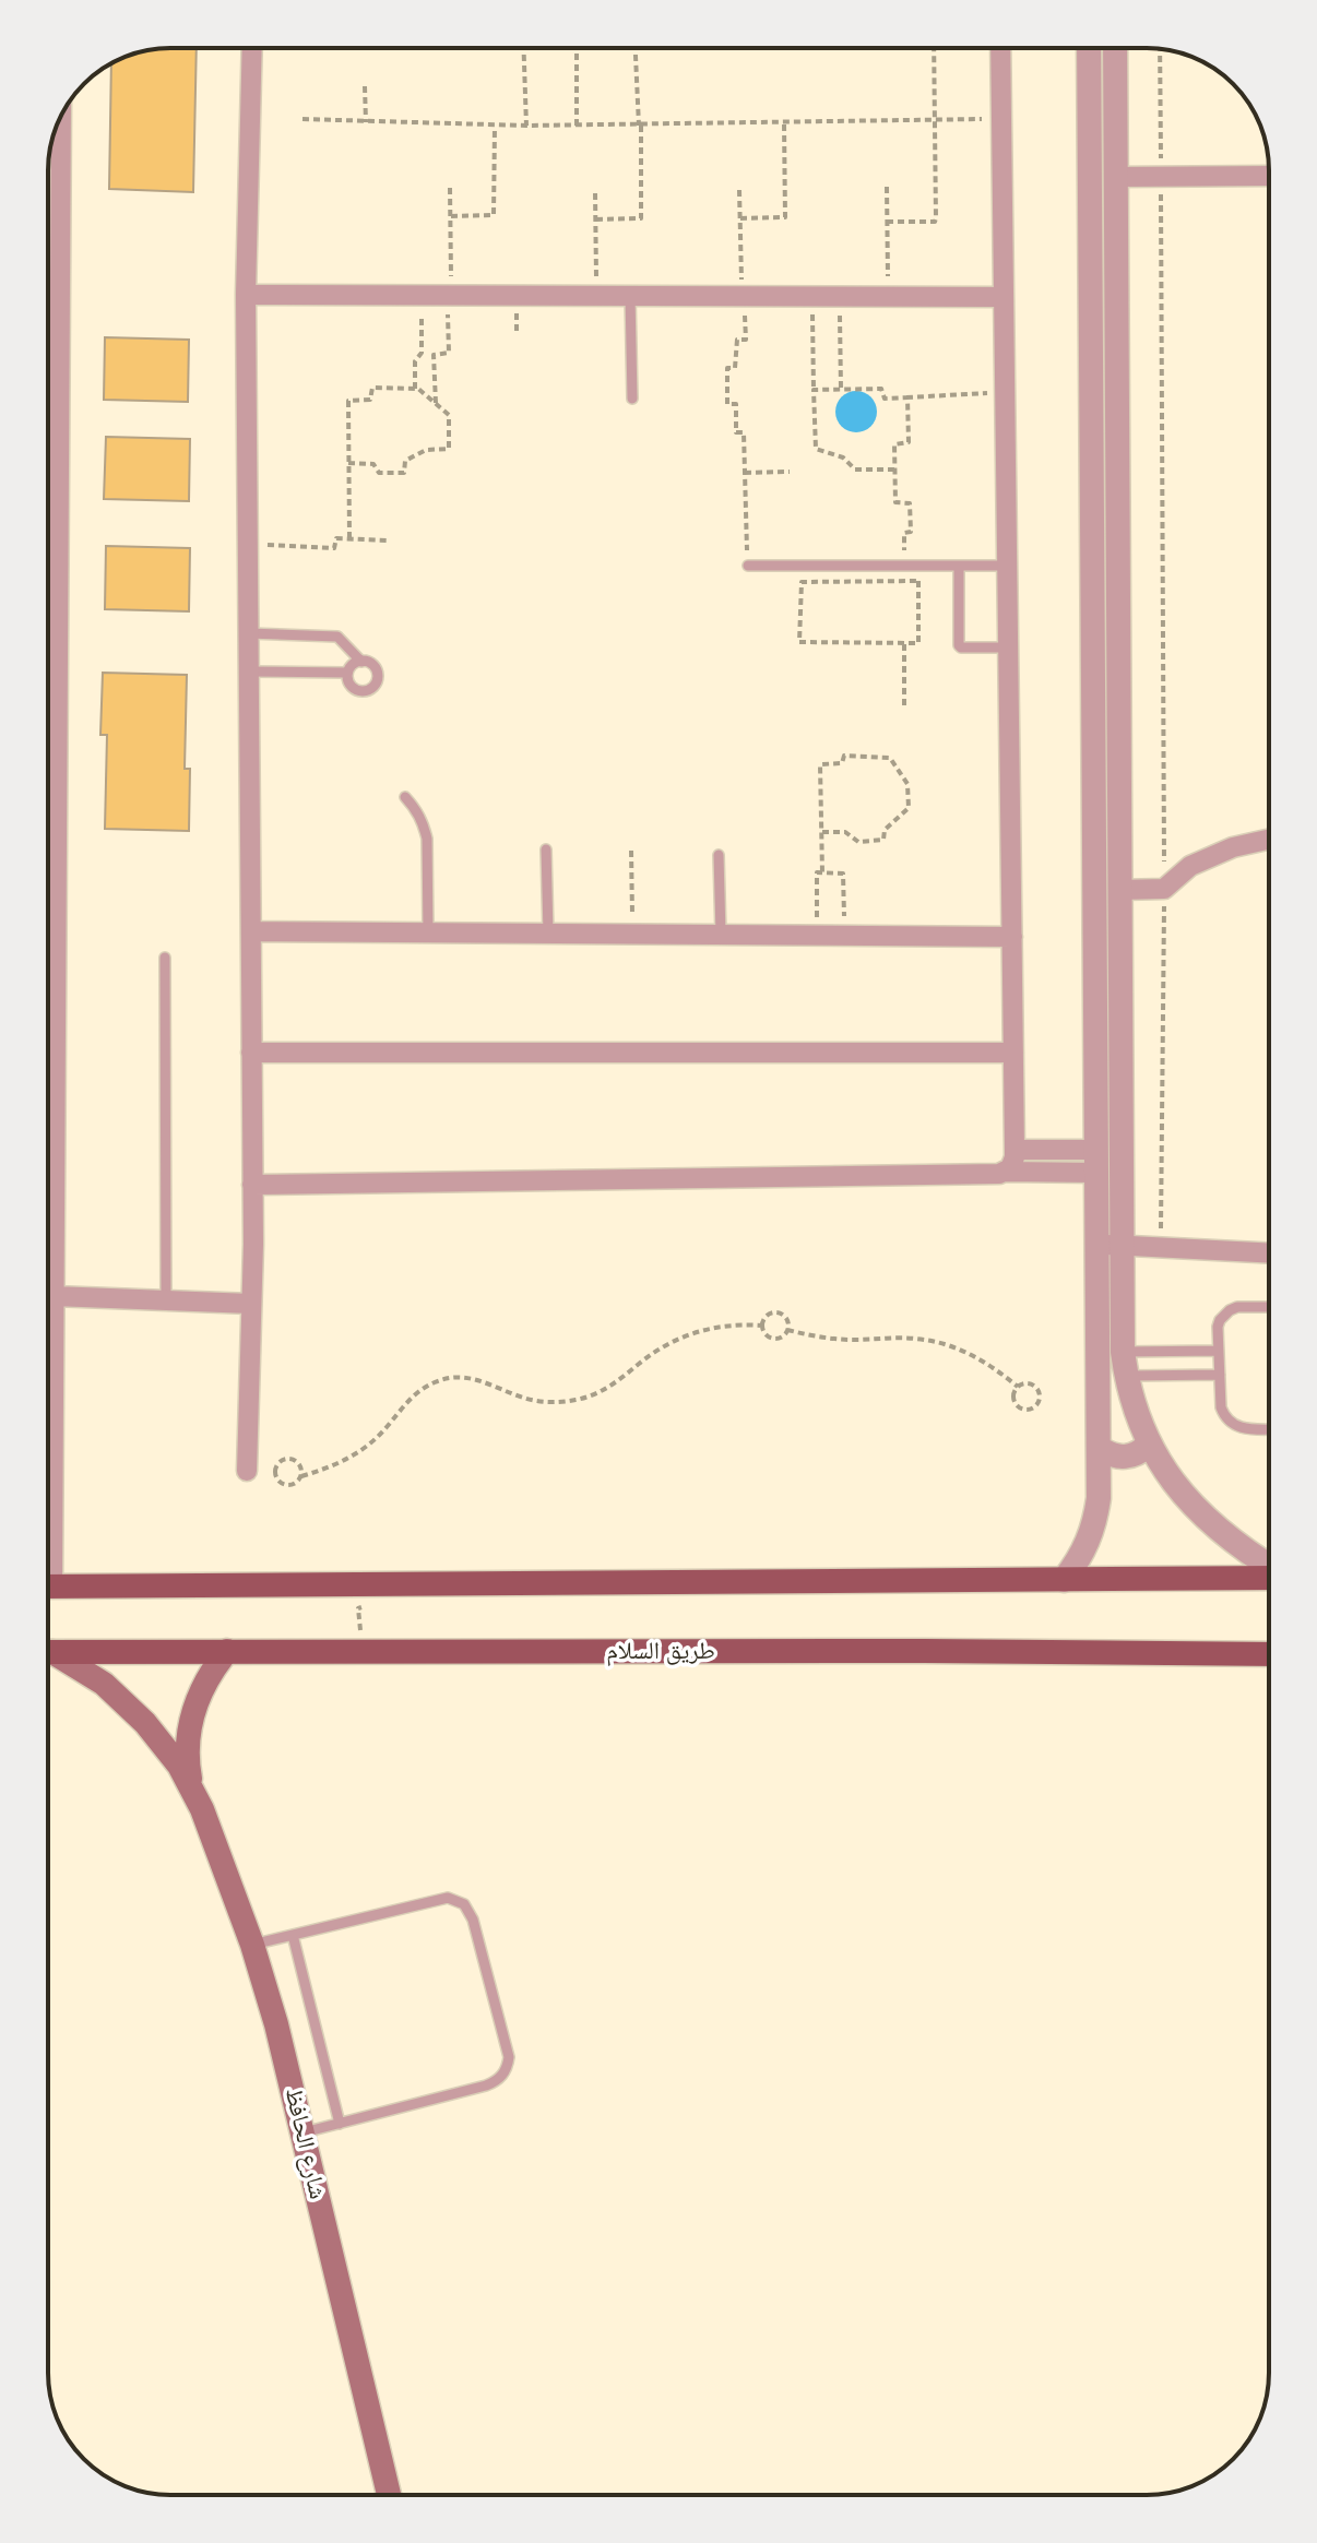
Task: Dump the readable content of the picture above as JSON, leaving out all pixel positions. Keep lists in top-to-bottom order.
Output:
{
  "streets": {
    "main road": ["طريق السلام", "شارع الحافظ"]
  },
  "crossings": [
    ["طريق السلام", "شارع الحافظ"]
  ]
}
